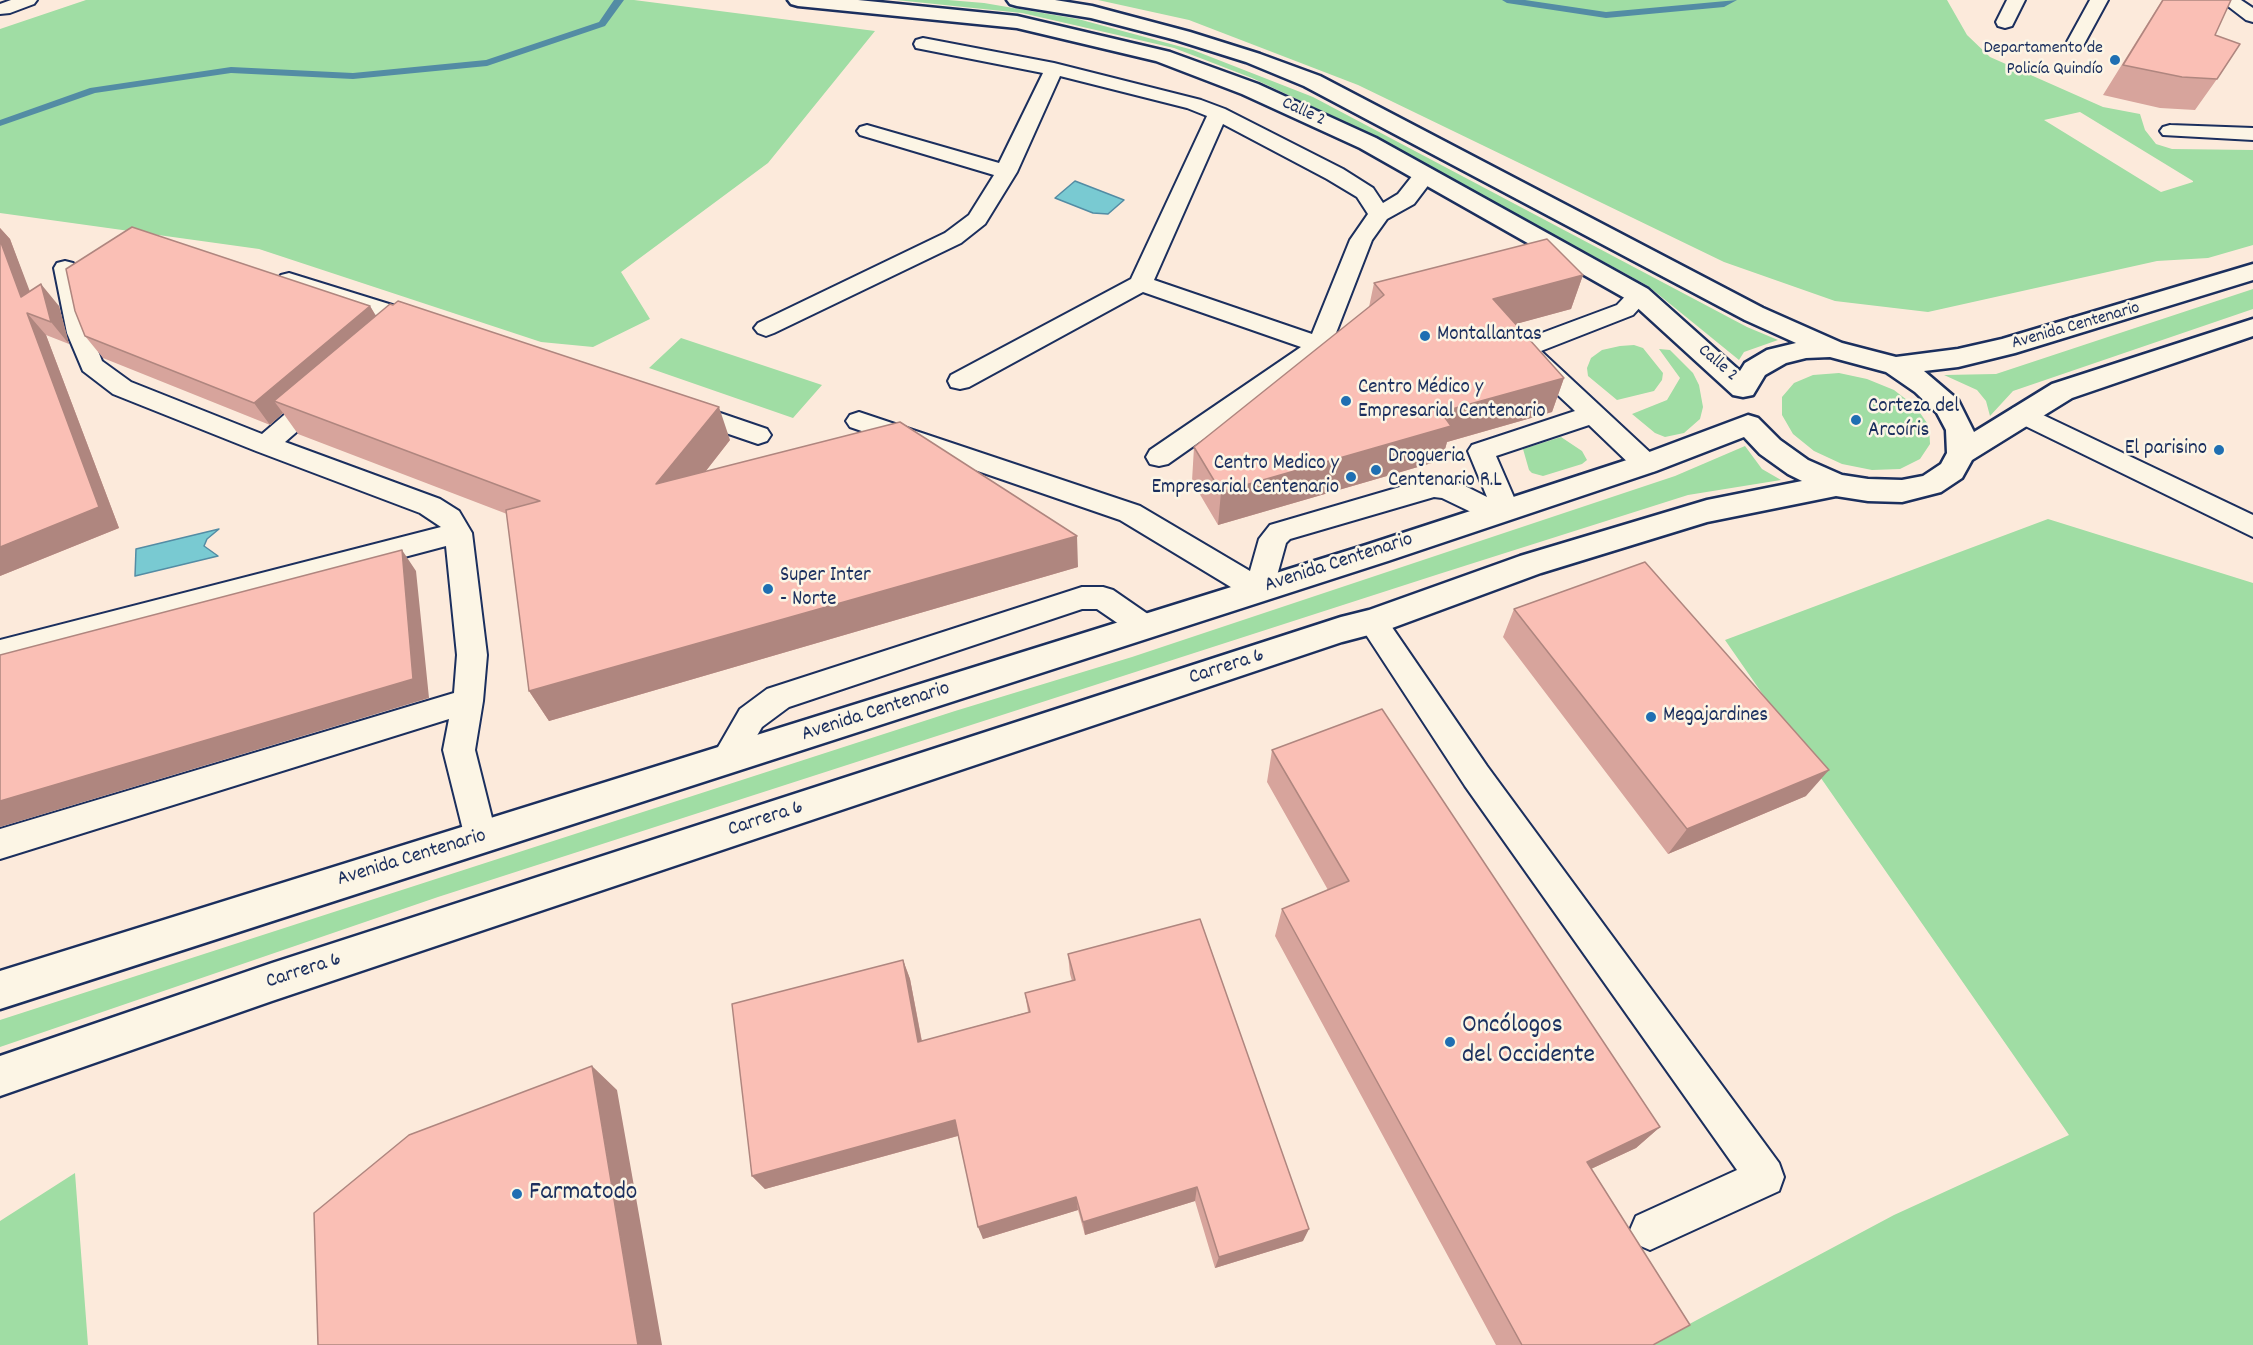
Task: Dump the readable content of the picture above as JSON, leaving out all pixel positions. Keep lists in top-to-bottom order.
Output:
{
  "streets": {
    "main road": ["Calle 2", "Avenida Centenario", "Carrera 6"]
  },
  "crossings": [
    ["Calle 2", "Avenida Centenario"],
    ["Calle 2", "Carrera 6"],
    ["Avenida Centenario", "Carrera 6"]
  ],
  "places": [
    "Departamento de Policía Quindío",
    "Montallantas",
    "Centro Médico y Empresarial Centenario",
    "Corteza del Arcoíris",
    "El parisino",
    "Drogueria Centenario R.L",
    "Centro Medico y Empresarial Centenario",
    "Super Inter - Norte",
    "Megajardines",
    "Oncólogos del Occidente",
    "Farmatodo"
  ]
}
